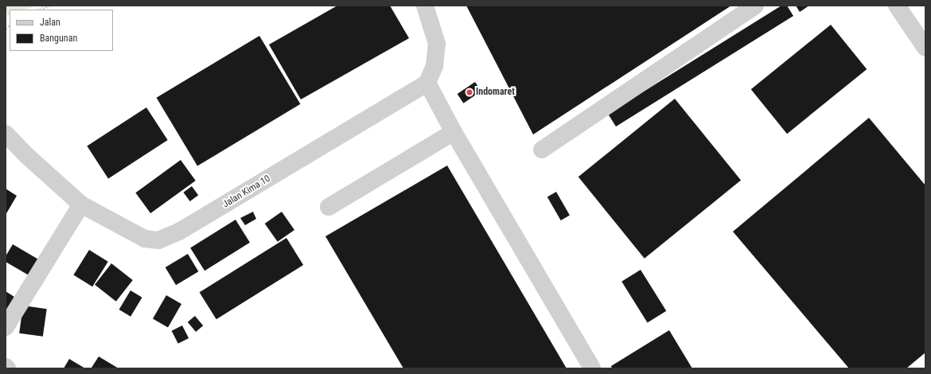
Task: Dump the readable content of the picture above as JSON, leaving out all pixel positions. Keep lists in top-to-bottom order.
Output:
{
  "streets": {
    "street": ["Jalan Kima 10"]
  },
  "places": ["Indomaret"],
  "legend": ["Jalan", "Bangunan"]
}
